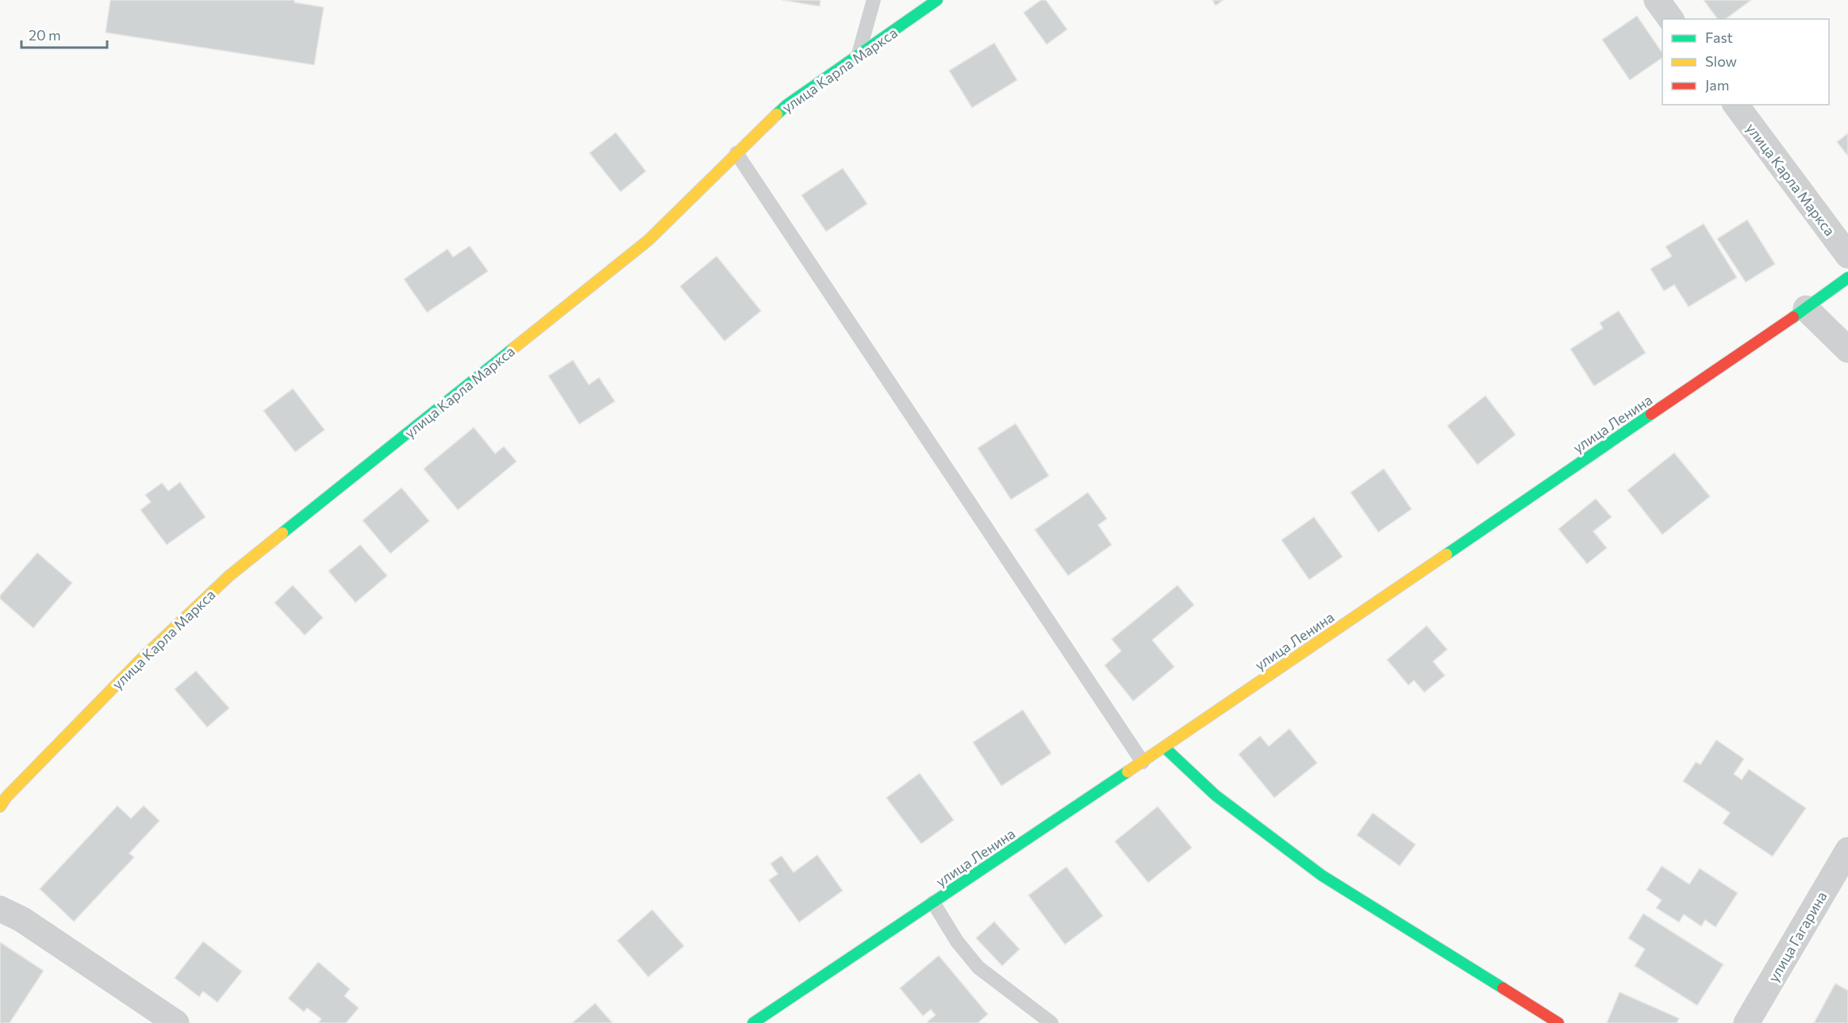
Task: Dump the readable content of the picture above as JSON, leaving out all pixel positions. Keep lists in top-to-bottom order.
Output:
{
  "streets": {
    "street": ["улица Карла Маркса", "улица Ленина", "улица Гагарина"]
  },
  "legend": ["Fast", "Slow", "Jam"],
  "scale_bar": "20 m"
}
